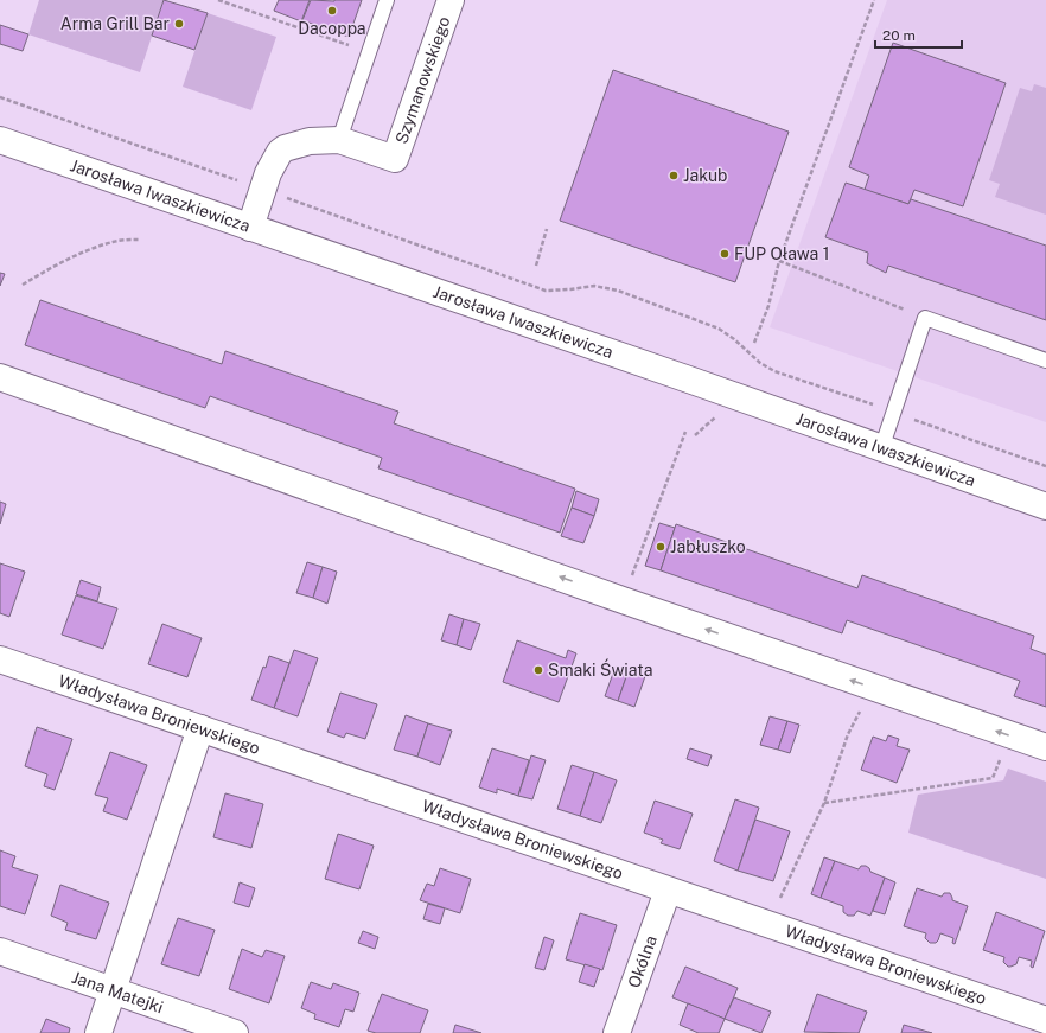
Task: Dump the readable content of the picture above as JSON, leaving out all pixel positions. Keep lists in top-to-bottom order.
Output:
{
  "streets": {
    "street": [
      "Szymanowskiego",
      "Jarosława Iwaszkiewicza",
      "Władysława Broniewskiego",
      "Okólna",
      "Jana Matejki"
    ]
  },
  "crossings": [
    ["Władysława Broniewskiego", "Okólna"]
  ],
  "places": [
    "Dacoppa",
    "Arma Grill Bar",
    "Jakub",
    "FUP Oława 1",
    "Jabłuszko",
    "Smaki Świata"
  ],
  "scale_bar": "20 m"
}
